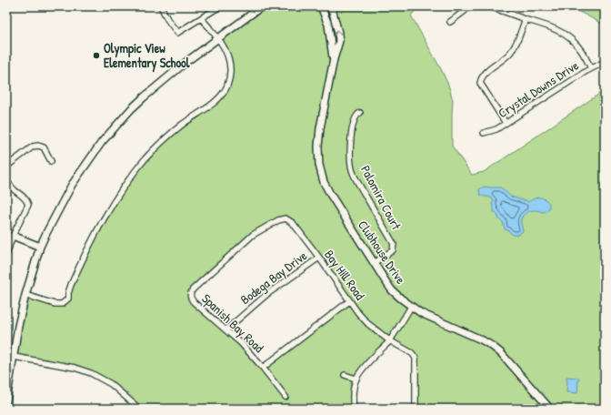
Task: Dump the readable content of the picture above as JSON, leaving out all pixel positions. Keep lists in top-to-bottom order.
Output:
{
  "streets": {
    "street": [
      "Crystal Downs Drive",
      "Palomira Court",
      "Clubhouse Drive",
      "Bay Hill Road",
      "Bodega Bay Drive",
      "Spanish Bay Road"
    ]
  },
  "crossings": [
    ["Palomira Court", "Clubhouse Drive"],
    ["Bay Hill Road", "Bodega Bay Drive"],
    ["Bay Hill Road", "Spanish Bay Road"],
    ["Bodega Bay Drive", "Spanish Bay Road"]
  ],
  "places": ["Olympic View Elementary School"]
}
